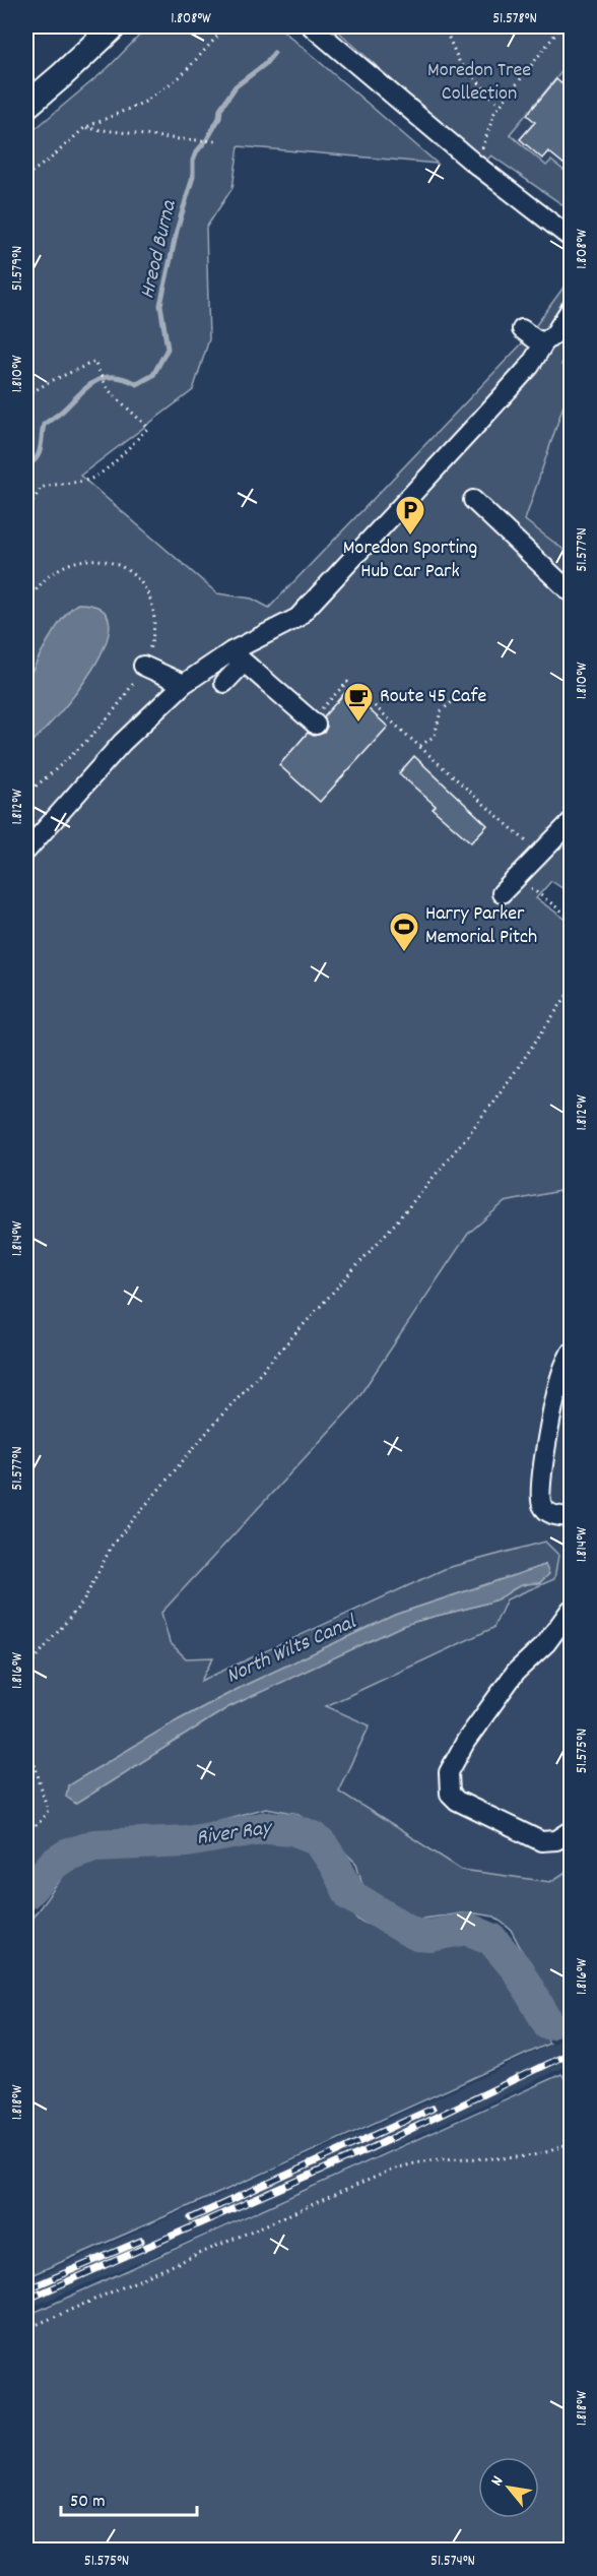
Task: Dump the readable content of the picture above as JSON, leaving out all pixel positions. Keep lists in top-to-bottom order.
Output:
{
  "water": ["Hreod Burna", "North Wilts Canal", "River Ray"],
  "parks": ["Moredon Tree Collection"],
  "places": {
    "parking": ["Moredon Sporting Hub Car Park"],
    "cafe": ["Route 45 Cafe"],
    "sports": ["Harry Parker Memorial Pitch"]
  },
  "scale_bar": "50 m",
  "north": "top left",
  "coordinates": [
    "1.808°W",
    "51.578°N",
    "51.579°N",
    "1.810°W",
    "51.577°N",
    "1.812°W",
    "1.814°W",
    "1.816°W",
    "51.575°N",
    "1.818°W",
    "51.574°N"
  ]
}
